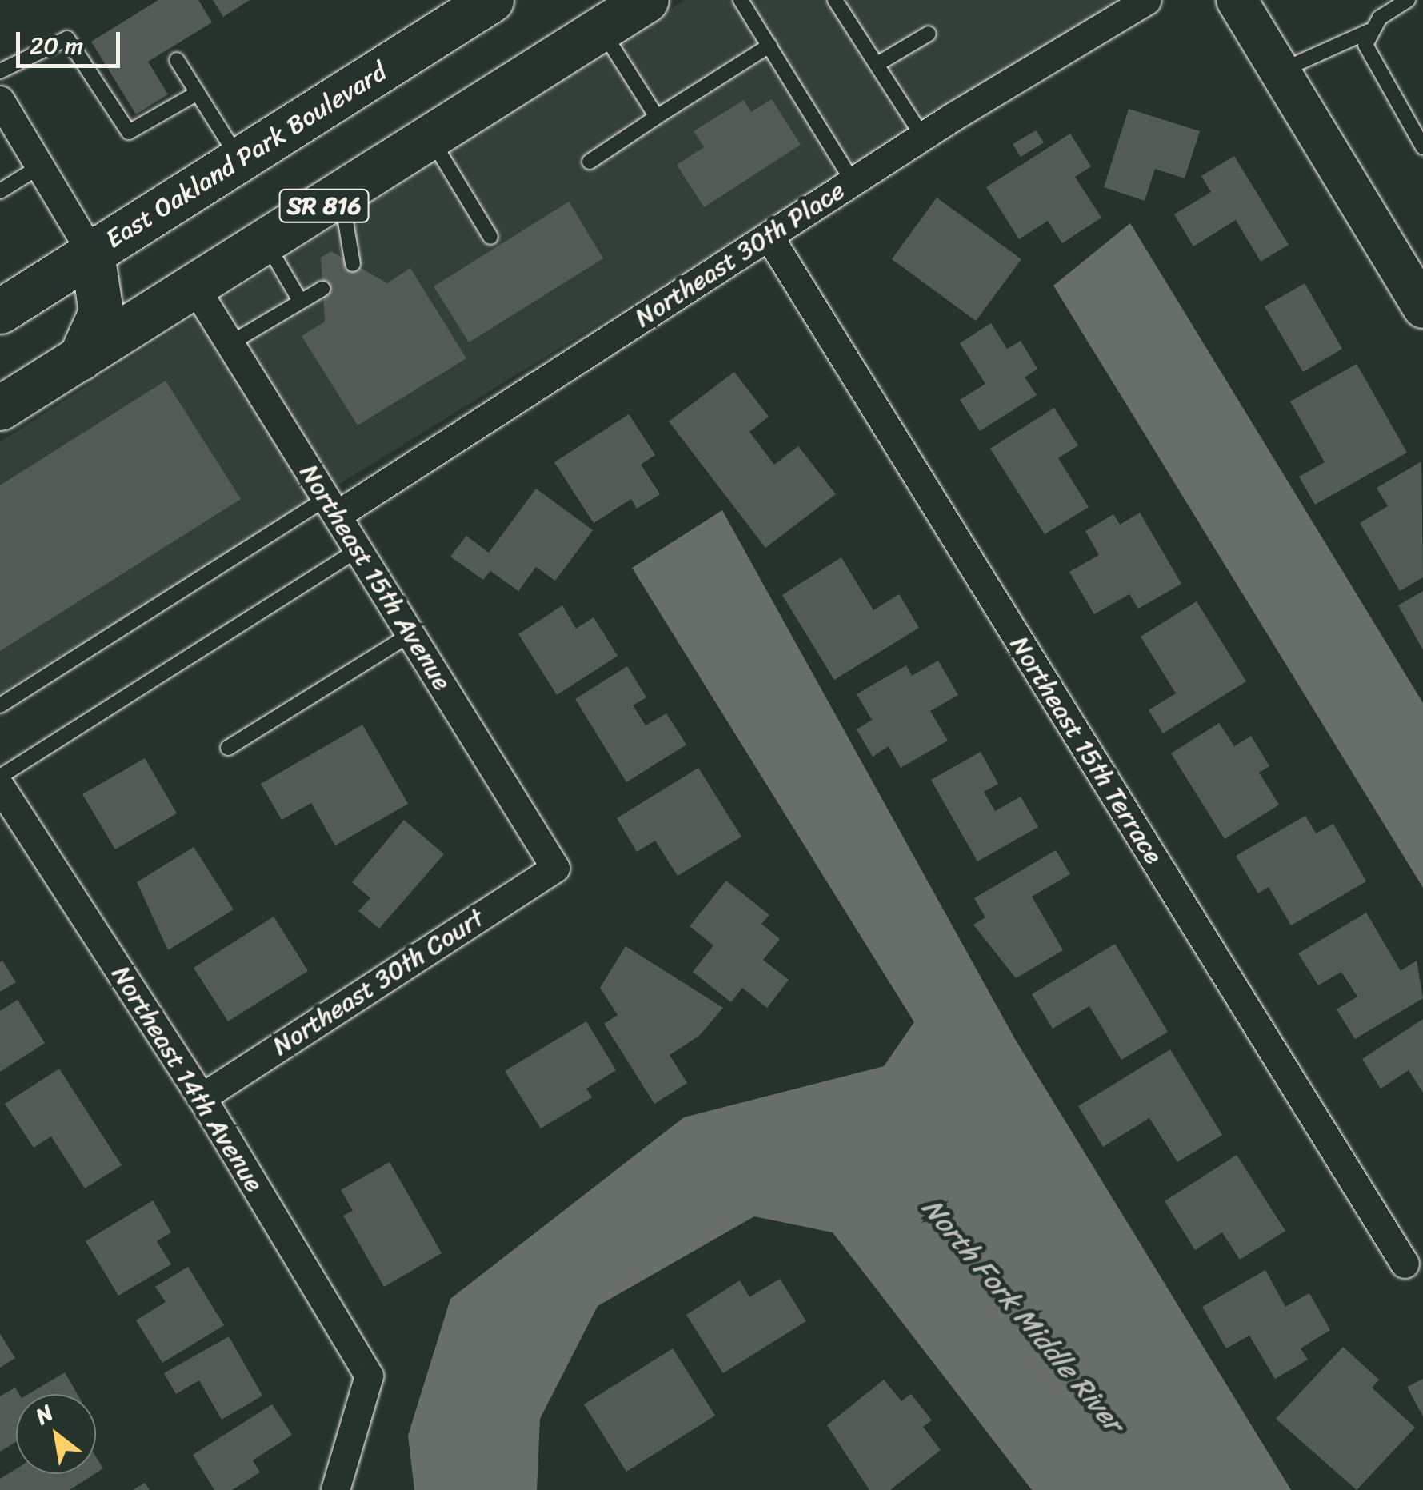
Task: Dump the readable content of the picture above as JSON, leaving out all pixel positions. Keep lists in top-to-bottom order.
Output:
{
  "streets": {
    "main road": ["East Oakland Park Boulevard", "SR 816"],
    "street": [
      "Northeast 30th Place",
      "Northeast 15th Avenue",
      "Northeast 15th Terrace",
      "Northeast 30th Court",
      "Northeast 14th Avenue"
    ]
  },
  "crossings": [
    ["SR 816", "Northeast 15th Avenue"],
    ["Northeast 30th Place", "Northeast 15th Avenue"],
    ["Northeast 30th Place", "Northeast 15th Terrace"],
    ["Northeast 15th Avenue", "Northeast 30th Court"],
    ["Northeast 30th Court", "Northeast 14th Avenue"]
  ],
  "water": ["North Fork Middle River"],
  "scale_bar": "20 m",
  "north": "top left"
}
